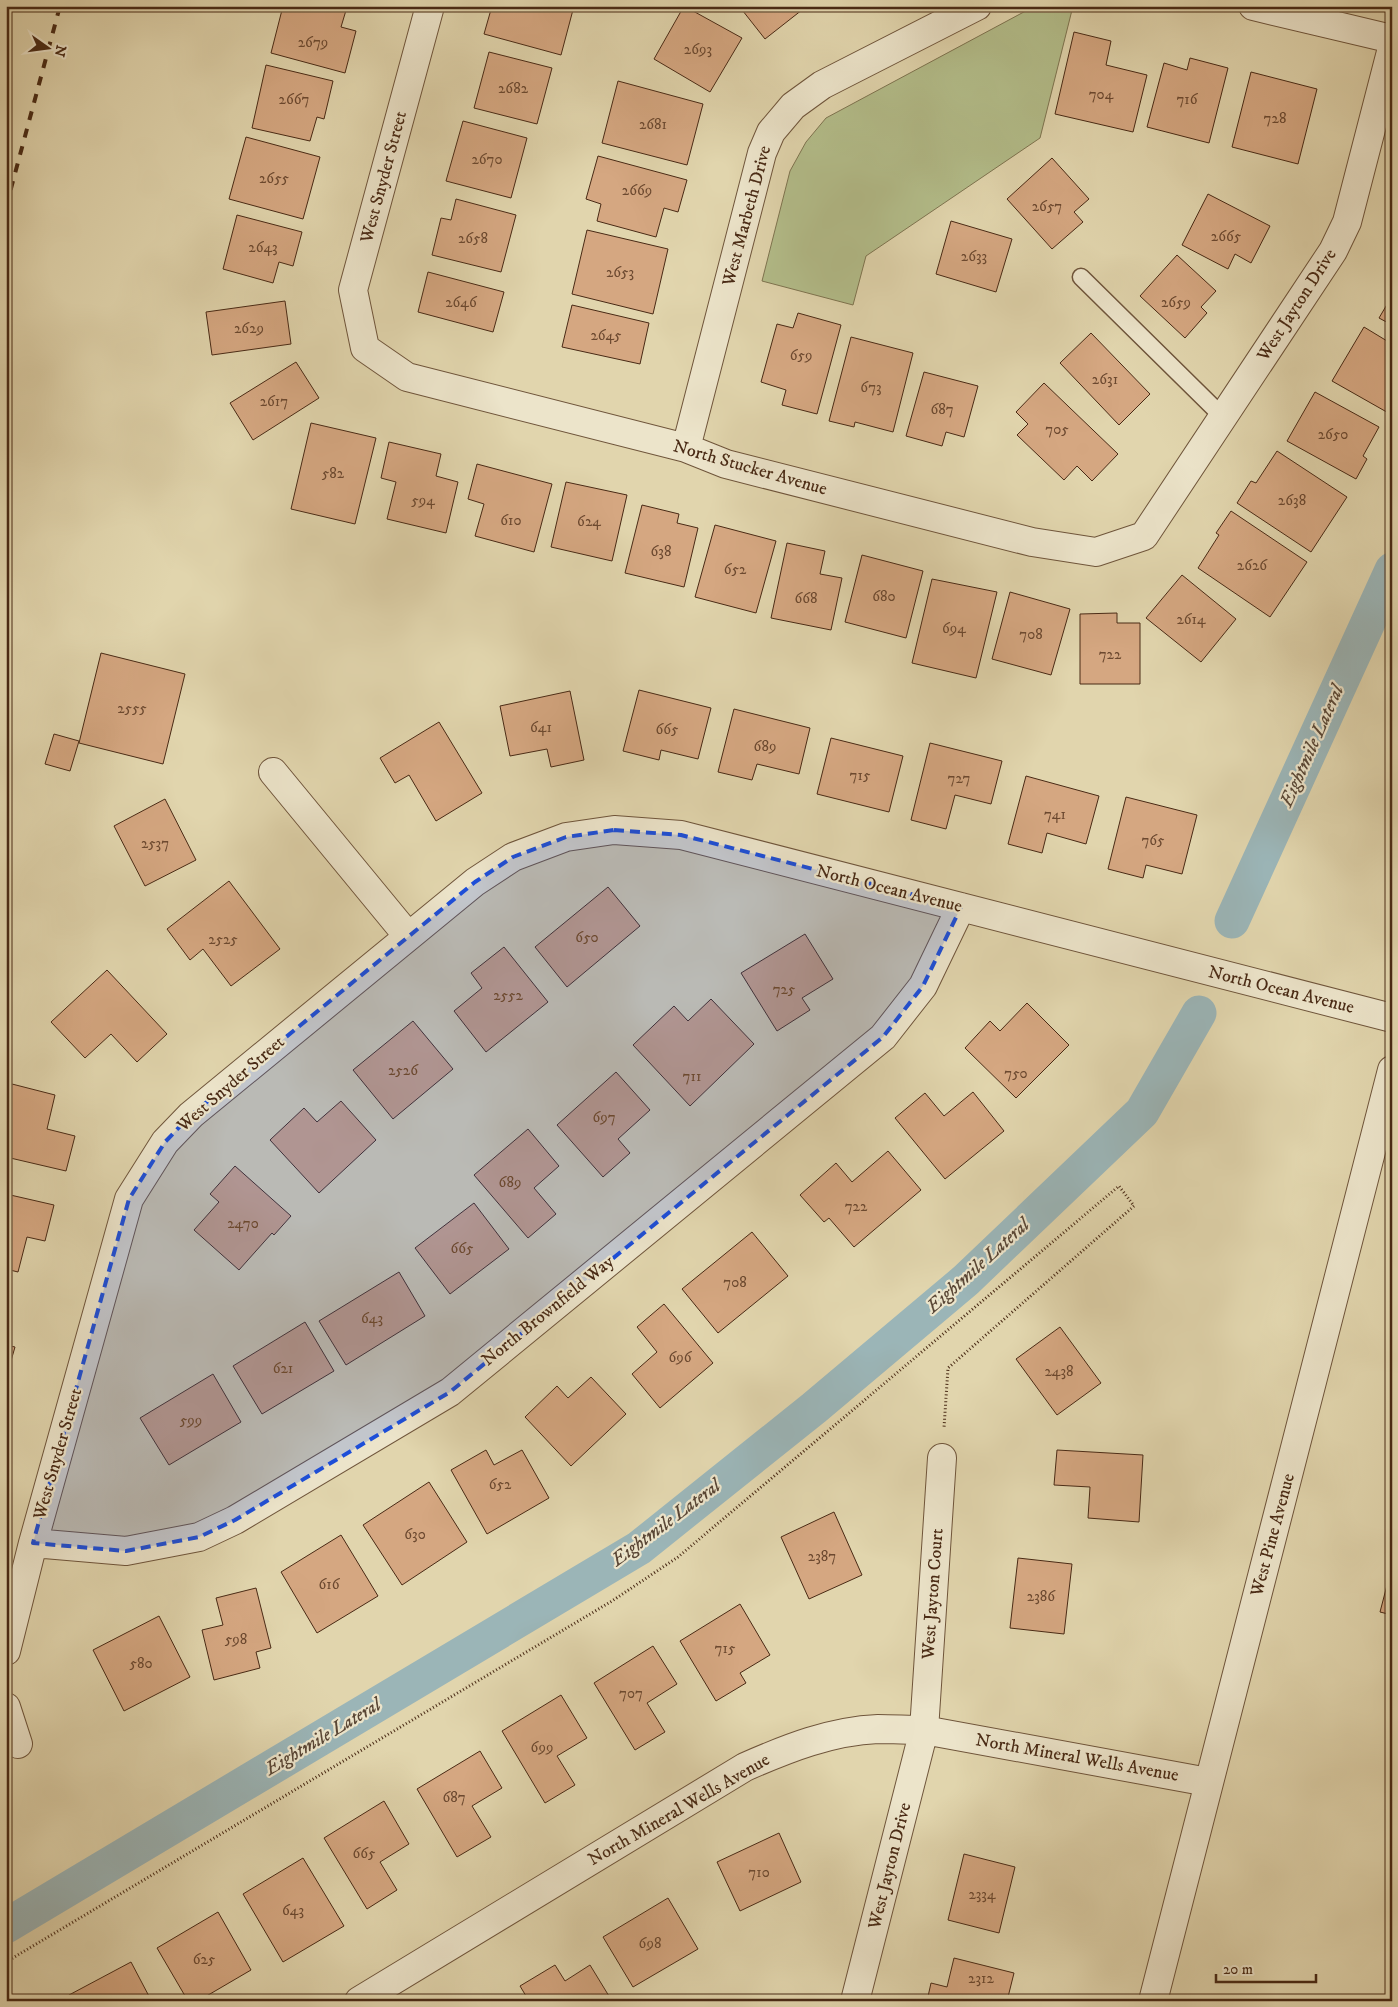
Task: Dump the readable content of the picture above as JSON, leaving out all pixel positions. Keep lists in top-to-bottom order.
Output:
{
  "streets": {
    "street": [
      "West Snyder Street",
      "West Marbeth Drive",
      "West Jayton Drive",
      "North Stucker Avenue",
      "North Ocean Avenue",
      "North Brownfield Way",
      "West Pine Avenue",
      "West Jayton Court",
      "North Mineral Wells Avenue"
    ]
  },
  "crossings": [
    ["West Snyder Street", "North Stucker Avenue"],
    ["West Snyder Street", "North Ocean Avenue"],
    ["West Snyder Street", "North Brownfield Way"],
    ["West Marbeth Drive", "North Stucker Avenue"],
    ["West Jayton Drive", "North Stucker Avenue"],
    ["West Jayton Drive", "West Jayton Court"],
    ["West Jayton Drive", "North Mineral Wells Avenue"],
    ["North Ocean Avenue", "North Brownfield Way"],
    ["West Pine Avenue", "North Mineral Wells Avenue"],
    ["West Jayton Court", "North Mineral Wells Avenue"]
  ],
  "water": ["Eightmile Lateral"],
  "house_numbers": [
    "2679",
    "2693",
    "2682",
    "704",
    "2667",
    "716",
    "728",
    "2681",
    "2670",
    "2655",
    "2669",
    "2657",
    "2665",
    "2658",
    "2643",
    "2633",
    "2653",
    "2646",
    "2659",
    "2629",
    "2645",
    "659",
    "2631",
    "673",
    "2617",
    "687",
    "705",
    "2650",
    "582",
    "594",
    "2638",
    "610",
    "624",
    "638",
    "2626",
    "652",
    "680",
    "668",
    "2614",
    "694",
    "708",
    "722",
    "2555",
    "641",
    "665",
    "689",
    "715",
    "727",
    "741",
    "765",
    "2537",
    "650",
    "2525",
    "725",
    "2552",
    "2526",
    "750",
    "711",
    "697",
    "689",
    "722",
    "2470",
    "665",
    "708",
    "643",
    "696",
    "621",
    "2438",
    "599",
    "652",
    "630",
    "2387",
    "616",
    "2386",
    "598",
    "715",
    "580",
    "707",
    "699",
    "687",
    "665",
    "710",
    "2334",
    "643",
    "698",
    "625",
    "2312"
  ],
  "scale_bar": "20 m",
  "north": "right"
}
